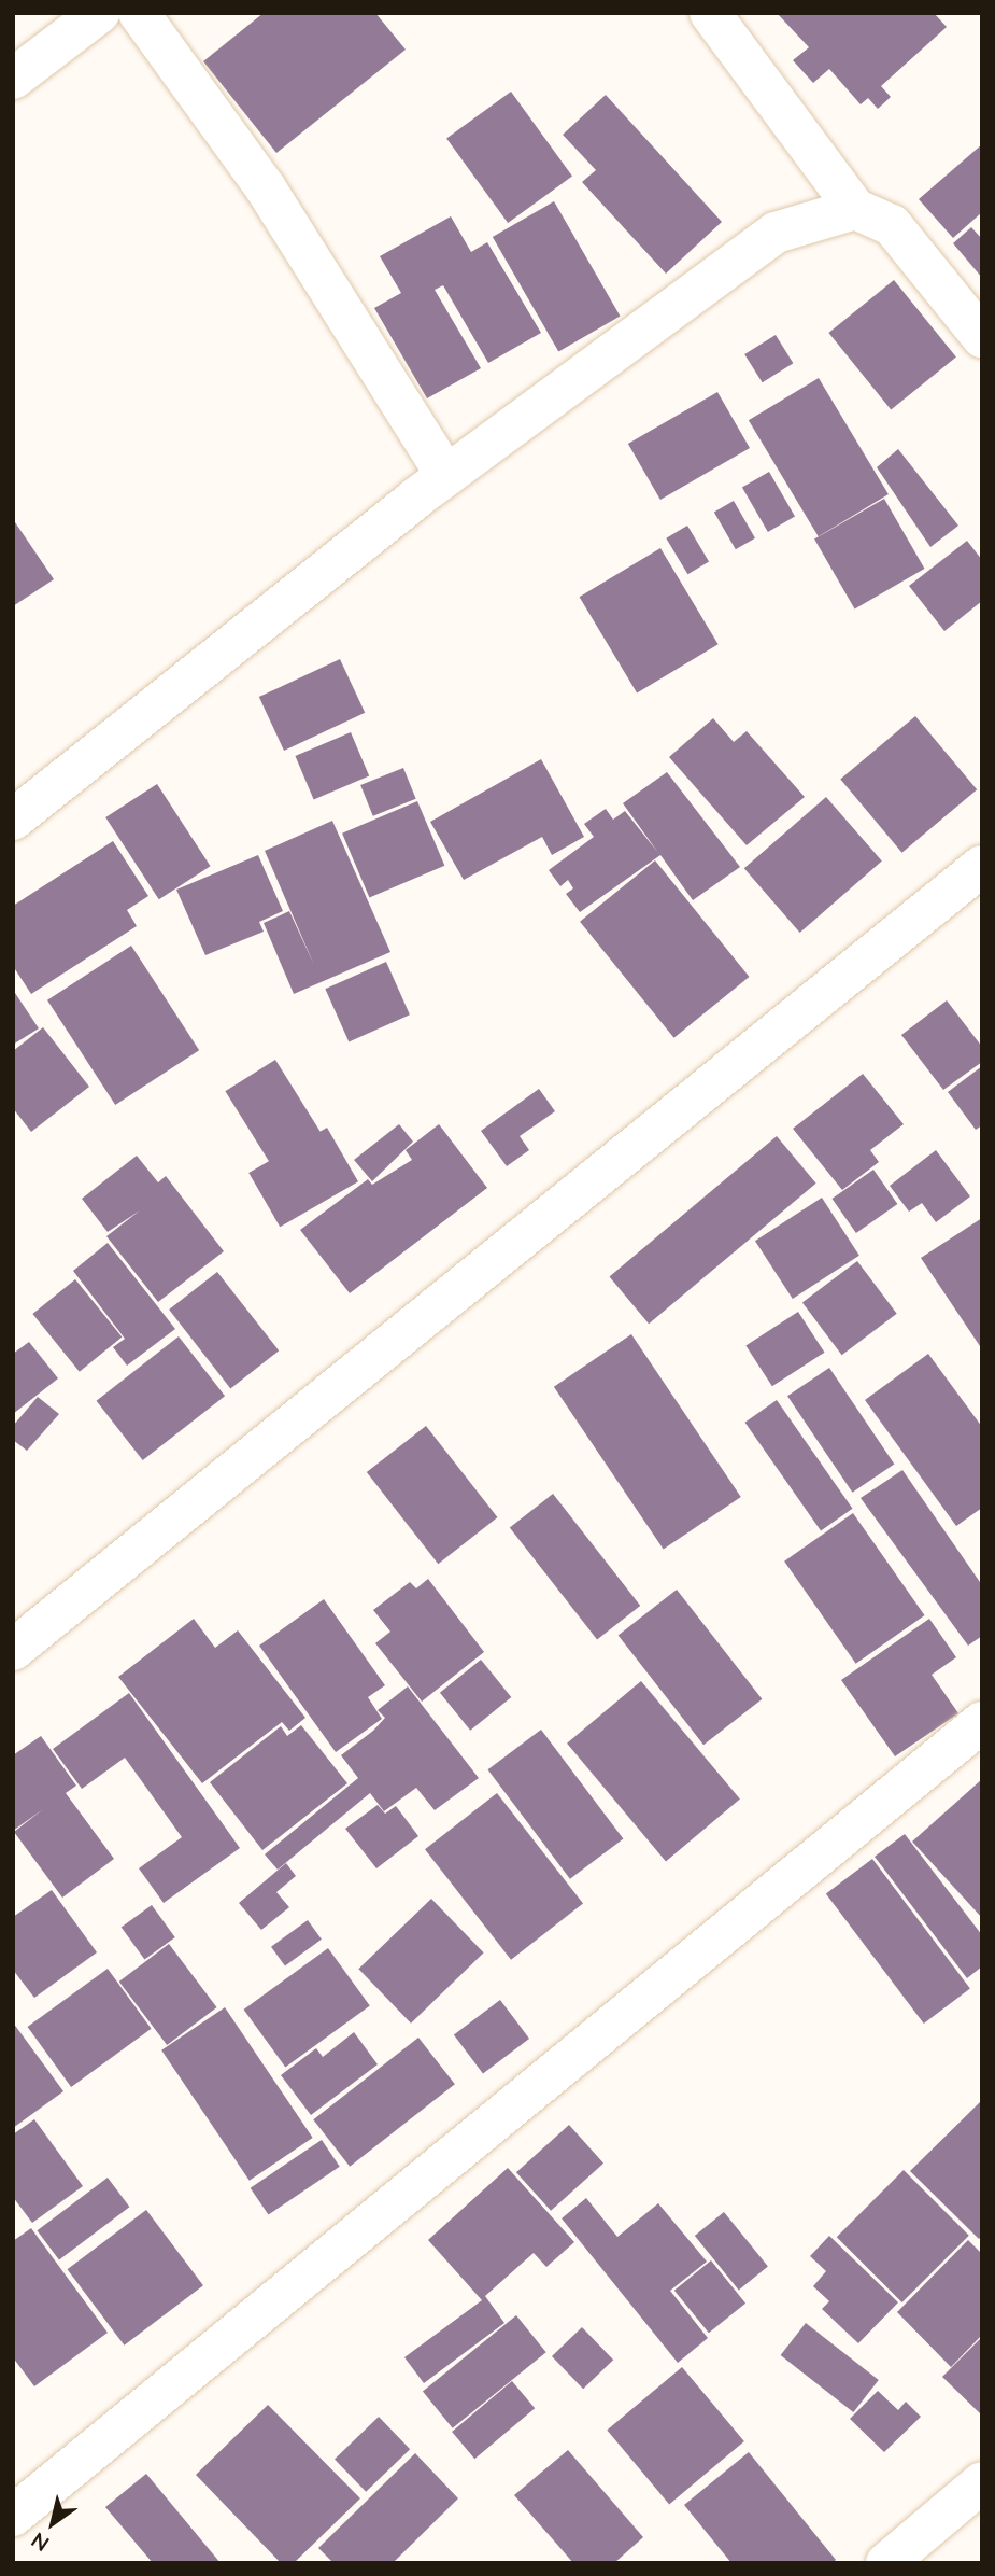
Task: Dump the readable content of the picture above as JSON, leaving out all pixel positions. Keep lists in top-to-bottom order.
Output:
{
  "north": "bottom left"
}
